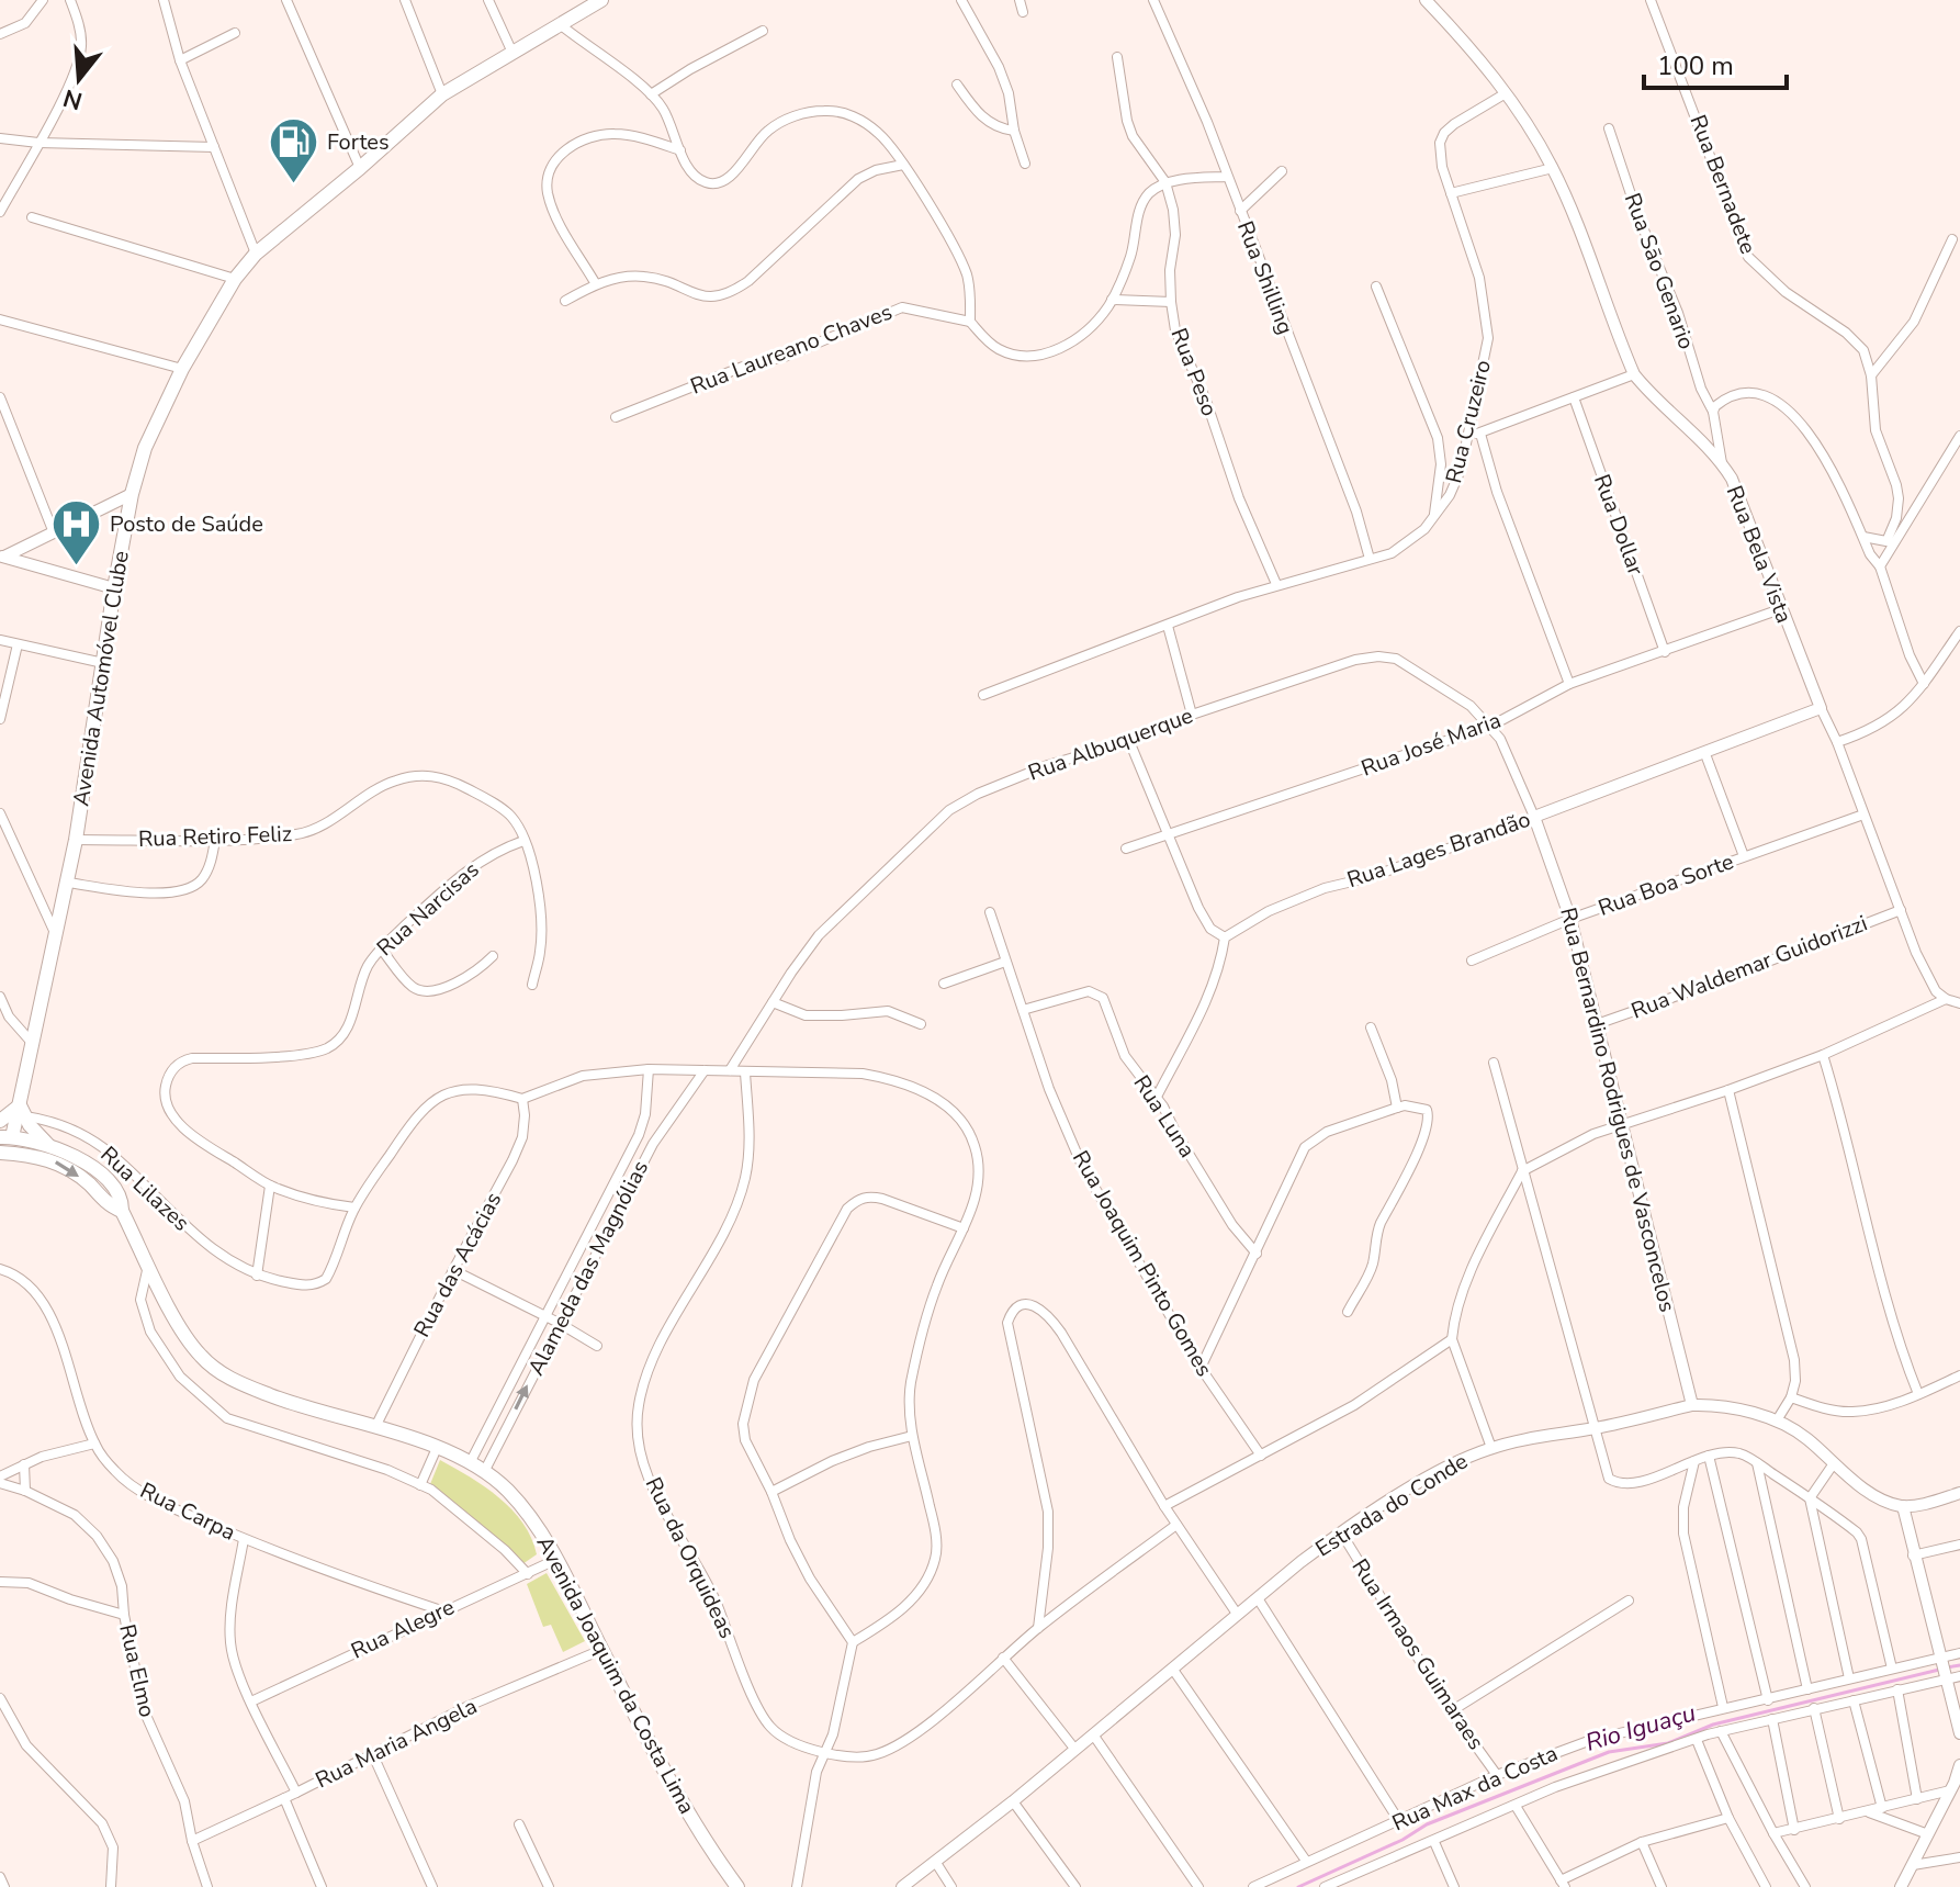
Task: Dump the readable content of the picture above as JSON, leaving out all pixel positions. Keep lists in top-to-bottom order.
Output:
{
  "streets": {
    "main road": ["Avenida Automóvel Clube", "Avenida Joaquim da Costa Lima"],
    "street": [
      "Rua Bernadete",
      "Rua Sāo Genario",
      "Rua Shilling",
      "Rua Laureano Chaves",
      "Rua Peso",
      "Rua Cruzeiro",
      "Rua Dollar",
      "Rua Bela Vista",
      "Rua Albuquerque",
      "Rua José Maria",
      "Rua Retiro Feliz",
      "Rua Lages Brandão",
      "Rua Boa Sorte",
      "Rua Narcisas",
      "Rua Waldemar Guidorizzi",
      "Rua Bernardino Rodrigues de Vasconcelos",
      "Rua Luna",
      "Rua Lilazes",
      "Rua Joaquim Pinto Gomes",
      "Rua das Acácias",
      "Alameda das Magnólias",
      "Estrada do Conde",
      "Rua Carpa",
      "Rua da Orquideas",
      "Rua Alegre",
      "Rua Irmaos Guimaraes",
      "Rua Elmo",
      "Rua Maria Angela",
      "Rua Max da Costa"
    ]
  },
  "crossings": [
    ["Rua Sāo Genario", "Rua Bela Vista"],
    ["Rua Shilling", "Rua Cruzeiro"],
    ["Rua Peso", "Rua Cruzeiro"],
    ["Rua Cruzeiro", "Rua Bela Vista"],
    ["Rua Dollar", "Rua José Maria"],
    ["Rua Bela Vista", "Rua José Maria"],
    ["Rua Bela Vista", "Rua Lages Brandão"],
    ["Rua Bela Vista", "Rua Boa Sorte"],
    ["Rua Bela Vista", "Rua Waldemar Guidorizzi"],
    ["Avenida Automóvel Clube", "Rua Retiro Feliz"],
    ["Avenida Automóvel Clube", "Rua Lilazes"],
    ["Avenida Automóvel Clube", "Avenida Joaquim da Costa Lima"],
    ["Rua Albuquerque", "Rua José Maria"],
    ["Rua Albuquerque", "Rua Lages Brandão"],
    ["Rua Albuquerque", "Rua Bernardino Rodrigues de Vasconcelos"],
    ["Rua Retiro Feliz", "Rua Narcisas"],
    ["Rua Lages Brandão", "Rua Bernardino Rodrigues de Vasconcelos"],
    ["Rua Boa Sorte", "Rua Bernardino Rodrigues de Vasconcelos"],
    ["Rua Narcisas", "Rua Lilazes"],
    ["Rua Waldemar Guidorizzi", "Rua Bernardino Rodrigues de Vasconcelos"],
    ["Rua Bernardino Rodrigues de Vasconcelos", "Estrada do Conde"],
    ["Rua Luna", "Rua Joaquim Pinto Gomes"],
    ["Rua das Acácias", "Avenida Joaquim da Costa Lima"],
    ["Alameda das Magnólias", "Avenida Joaquim da Costa Lima"],
    ["Estrada do Conde", "Rua Irmaos Guimaraes"],
    ["Rua Carpa", "Rua Alegre"],
    ["Rua Alegre", "Avenida Joaquim da Costa Lima"],
    ["Rua Irmaos Guimaraes", "Rua Max da Costa"],
    ["Rua Elmo", "Rua Maria Angela"],
    ["Avenida Joaquim da Costa Lima", "Rua Maria Angela"]
  ],
  "water": ["Rio Iguaçu"],
  "places": {
    "fuel station": ["Fortes"],
    "hospital": ["Posto de Saúde"]
  },
  "scale_bar": "100 m",
  "north": "bottom"
}
